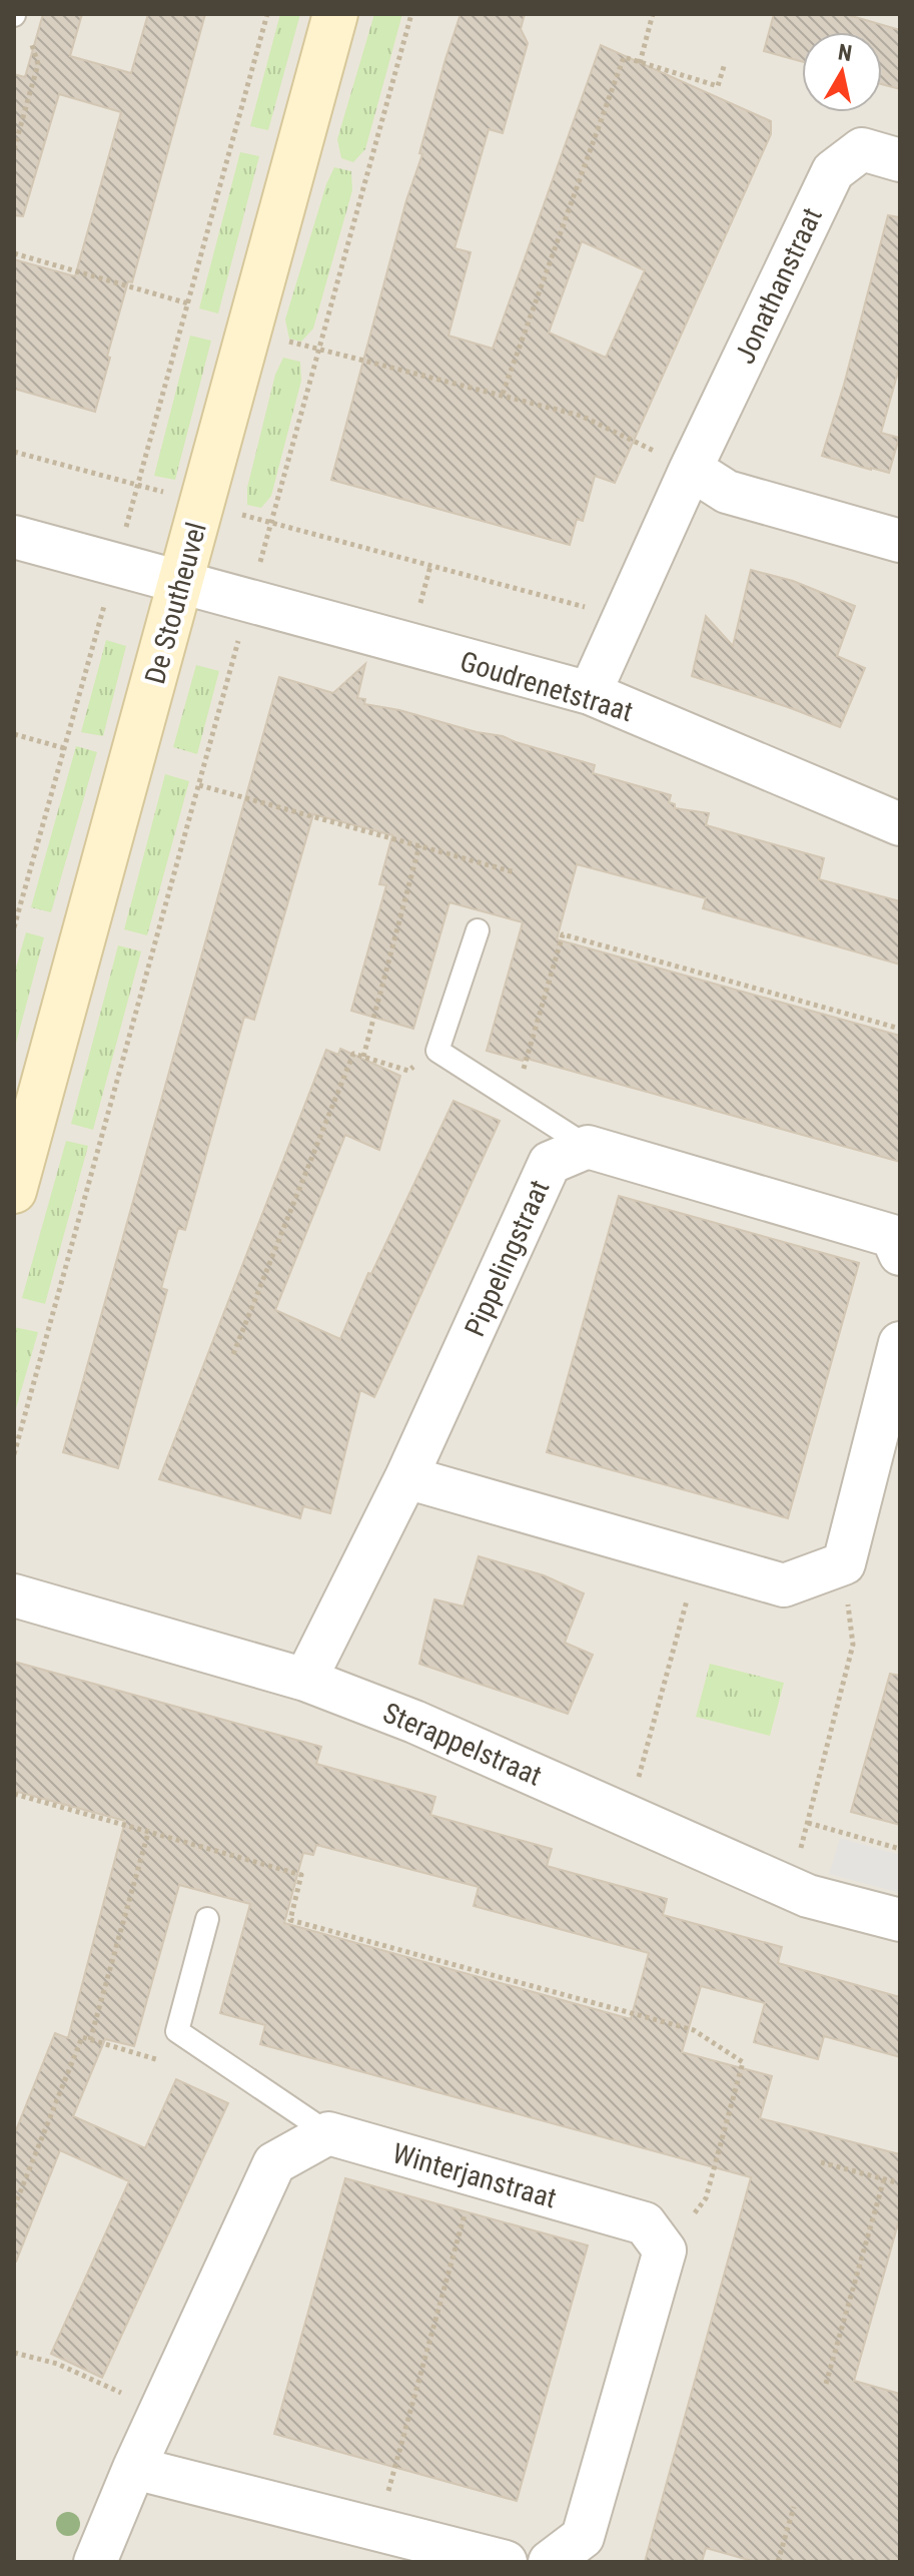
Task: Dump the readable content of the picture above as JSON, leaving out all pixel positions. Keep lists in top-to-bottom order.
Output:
{
  "streets": {
    "street": [
      "Jonathanstraat",
      "De Stoutheuvel",
      "Goudrenetstraat",
      "Pippelingstraat",
      "Sterappelstraat",
      "Winterjanstraat"
    ]
  },
  "crossings": [
    ["Jonathanstraat", "Goudrenetstraat"],
    ["De Stoutheuvel", "Goudrenetstraat"],
    ["Pippelingstraat", "Sterappelstraat"]
  ],
  "north": "top"
}
